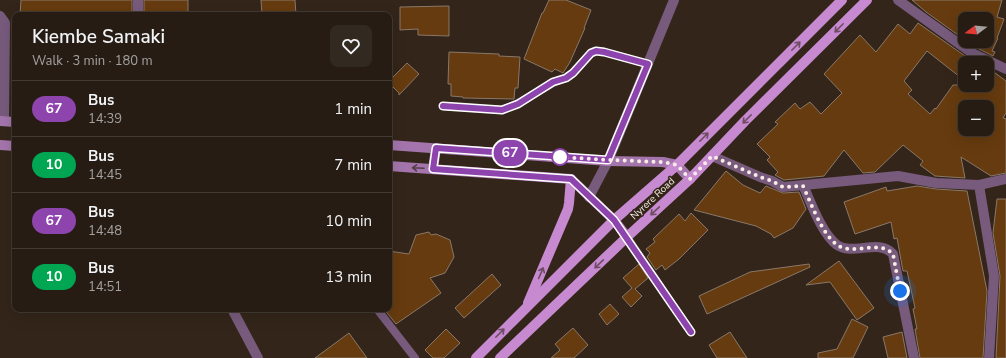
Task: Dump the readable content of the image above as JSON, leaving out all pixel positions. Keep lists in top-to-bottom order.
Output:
{
  "streets": {
    "main road": ["Nyrere Road"]
  },
  "lines": ["bus line 67"],
  "north": "left",
  "page": {
    "on_map": "67",
    "map_buttons": ["+", "−"],
    "heading": ["Kiembe Samaki", "Walk · 3 min · 180 m"],
    "list": [
      {
        "mark": "67",
        "name": "Bus",
        "note": "14:39",
        "value": "1 min"
      },
      {
        "mark": "10",
        "name": "Bus",
        "note": "14:45",
        "value": "7 min"
      },
      {
        "mark": "67",
        "name": "Bus",
        "note": "14:48",
        "value": "10 min"
      },
      {
        "mark": "10",
        "name": "Bus",
        "note": "14:51",
        "value": "13 min"
      }
    ]
  }
}
